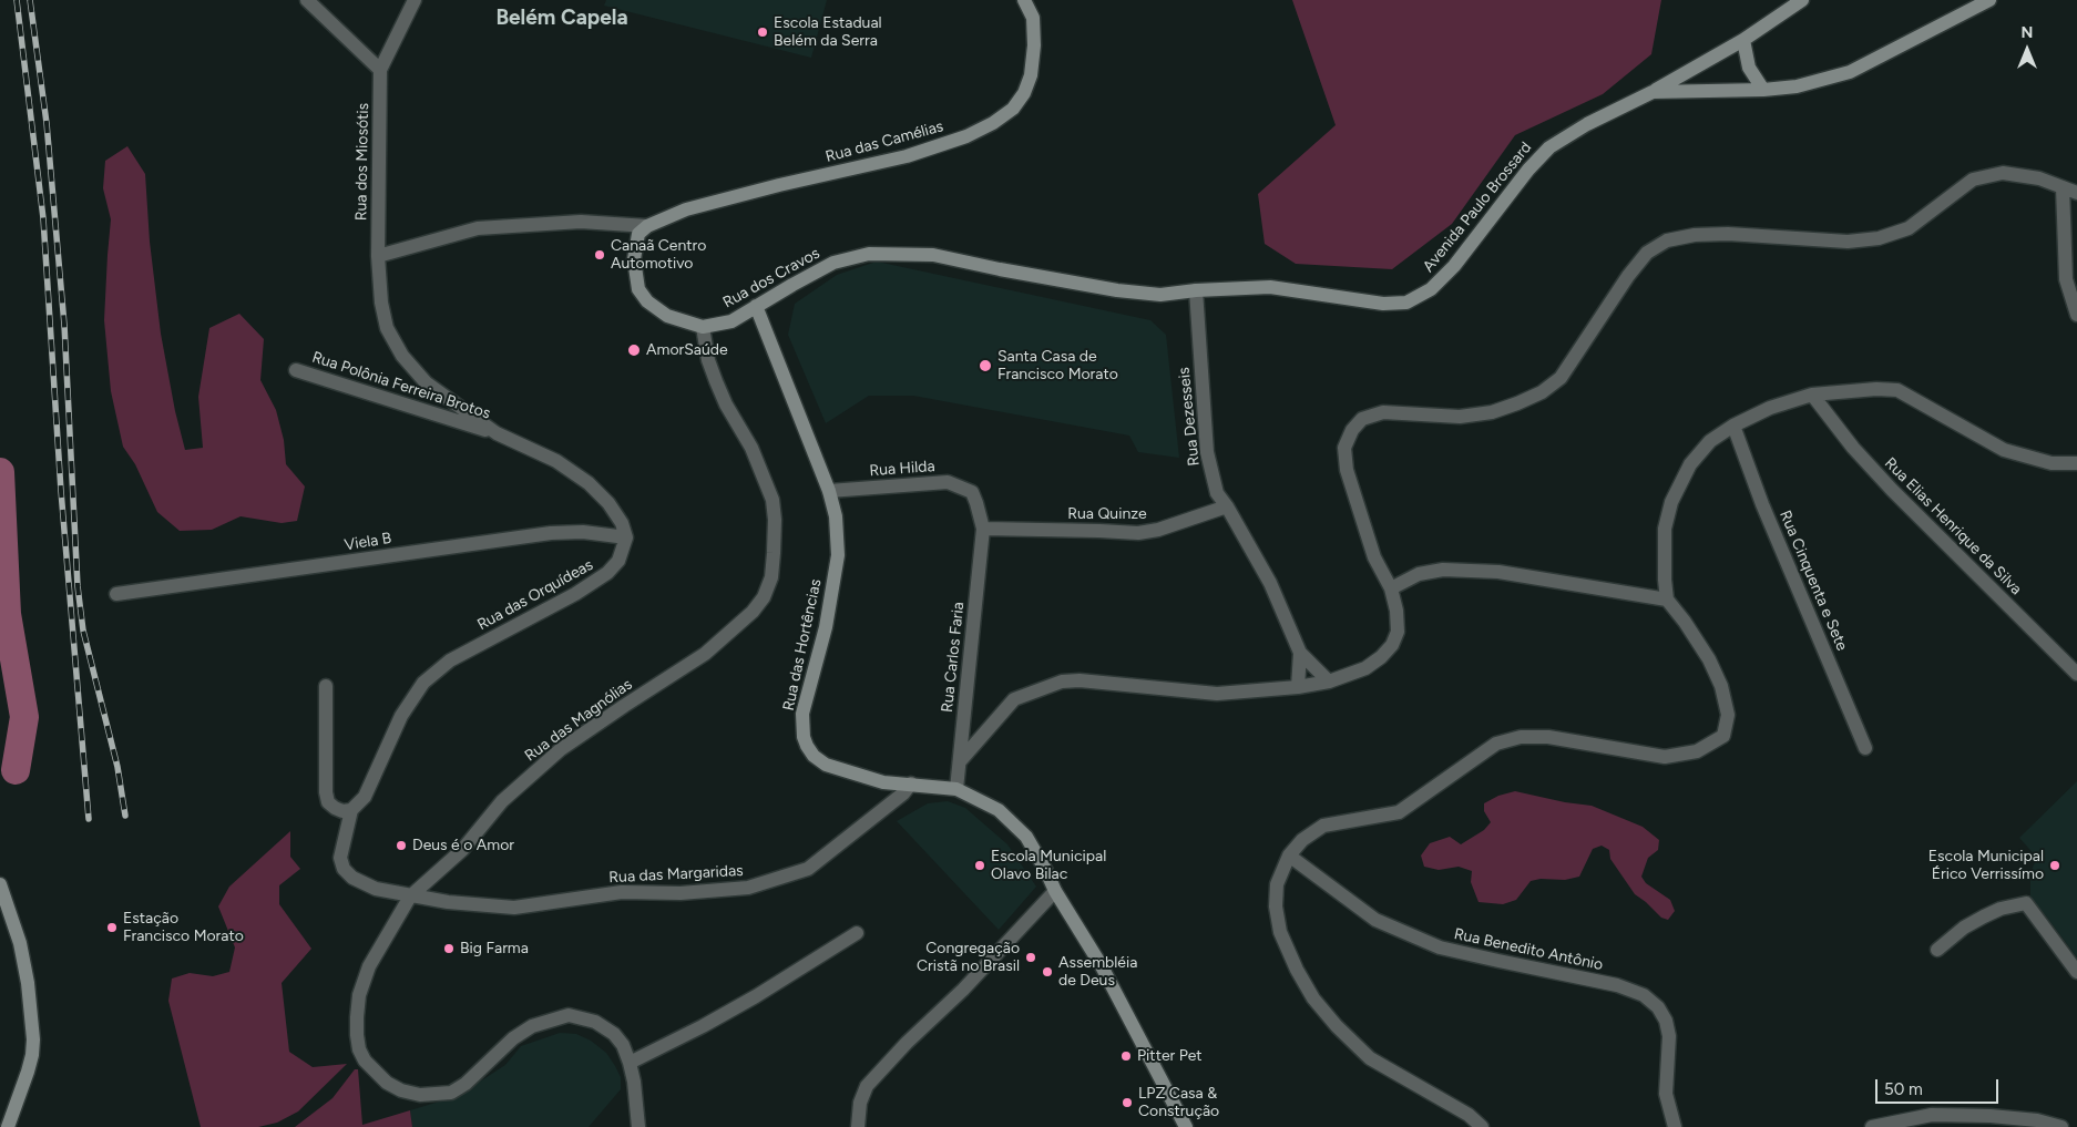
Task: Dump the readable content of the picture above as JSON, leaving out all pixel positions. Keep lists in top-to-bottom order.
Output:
{
  "streets": {
    "main road": [
      "Rua das Camélias",
      "Avenida Paulo Brossard",
      "Rua dos Cravos",
      "Rua das Hortências"
    ],
    "street": [
      "Rua dos Miosótis",
      "Rua Polônia Ferreira Brotos",
      "Rua Dezesseis",
      "Rua Hilda",
      "Rua Quinze",
      "Rua Elias Henrique da Silva",
      "Viela B",
      "Rua Cinquenta e Sete",
      "Rua das Orquídeas",
      "Rua Carlos Faria",
      "Rua das Magnólias",
      "Rua das Margaridas",
      "Rua Benedito Antônio"
    ]
  },
  "crossings": [
    ["Rua das Camélias", "Rua dos Cravos"],
    ["Avenida Paulo Brossard", "Rua dos Cravos"],
    ["Avenida Paulo Brossard", "Rua Dezesseis"],
    ["Rua dos Cravos", "Rua Dezesseis"],
    ["Rua dos Cravos", "Rua das Hortências"],
    ["Rua dos Cravos", "Rua das Magnólias"],
    ["Rua Dezesseis", "Rua Quinze"],
    ["Rua Hilda", "Rua Quinze"],
    ["Rua Hilda", "Rua das Hortências"],
    ["Rua Hilda", "Rua Carlos Faria"],
    ["Rua Quinze", "Rua Carlos Faria"],
    ["Viela B", "Rua das Orquídeas"],
    ["Rua das Orquídeas", "Rua das Magnólias"],
    ["Rua das Orquídeas", "Rua das Margaridas"],
    ["Rua das Hortências", "Rua Carlos Faria"],
    ["Rua das Hortências", "Rua das Margaridas"],
    ["Rua das Magnólias", "Rua das Margaridas"]
  ],
  "districts": ["Belém Capela"],
  "places": [
    "Escola Estadual Belém da Serra",
    "Canaã Centro Automotivo",
    "AmorSaúde",
    "Santa Casa de Francisco Morato",
    "Deus é o Amor",
    "Escola Municipal Olavo Bilac",
    "Escola Municipal Érico Verrissímo",
    "Estação Francisco Morato",
    "Big Farma",
    "Congregação Cristã no Brasil",
    "Assembléia de Deus",
    "Pitter Pet",
    "LPZ Casa & Construção"
  ],
  "scale_bar": "50 m",
  "north": "top"
}
